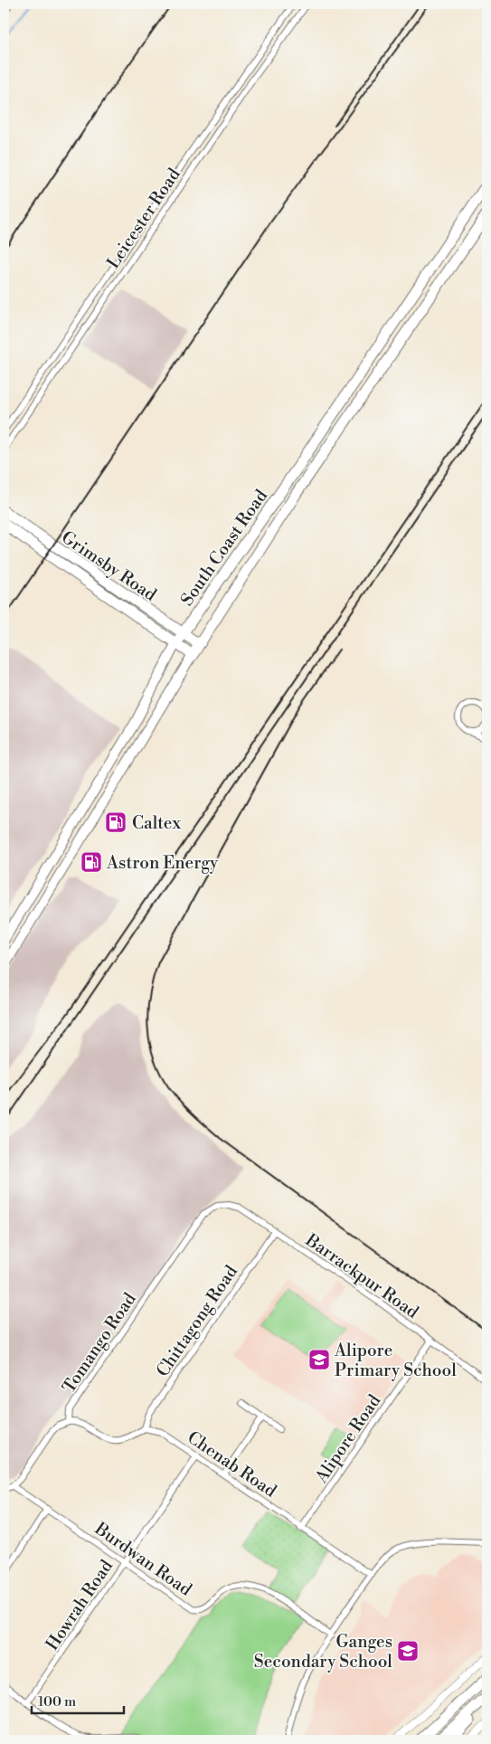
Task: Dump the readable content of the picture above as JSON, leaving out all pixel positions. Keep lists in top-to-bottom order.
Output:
{
  "streets": {
    "highway": ["South Coast Road", "Grimsby Road"],
    "street": [
      "Leicester Road",
      "Barrackpur Road",
      "Chittagong Road",
      "Tomango Road",
      "Alipore Road",
      "Chenab Road",
      "Burdwan Road",
      "Howrah Road"
    ]
  },
  "crossings": [
    ["South Coast Road", "Grimsby Road"],
    ["Barrackpur Road", "Chittagong Road"],
    ["Barrackpur Road", "Tomango Road"],
    ["Barrackpur Road", "Alipore Road"],
    ["Chittagong Road", "Chenab Road"],
    ["Alipore Road", "Chenab Road"],
    ["Chenab Road", "Howrah Road"],
    ["Burdwan Road", "Howrah Road"]
  ],
  "places": {
    "fuel station": ["Caltex", "Astron Energy"],
    "school or university": ["Alipore Primary School", "Ganges Secondary School"]
  },
  "scale_bar": "100 m"
}
